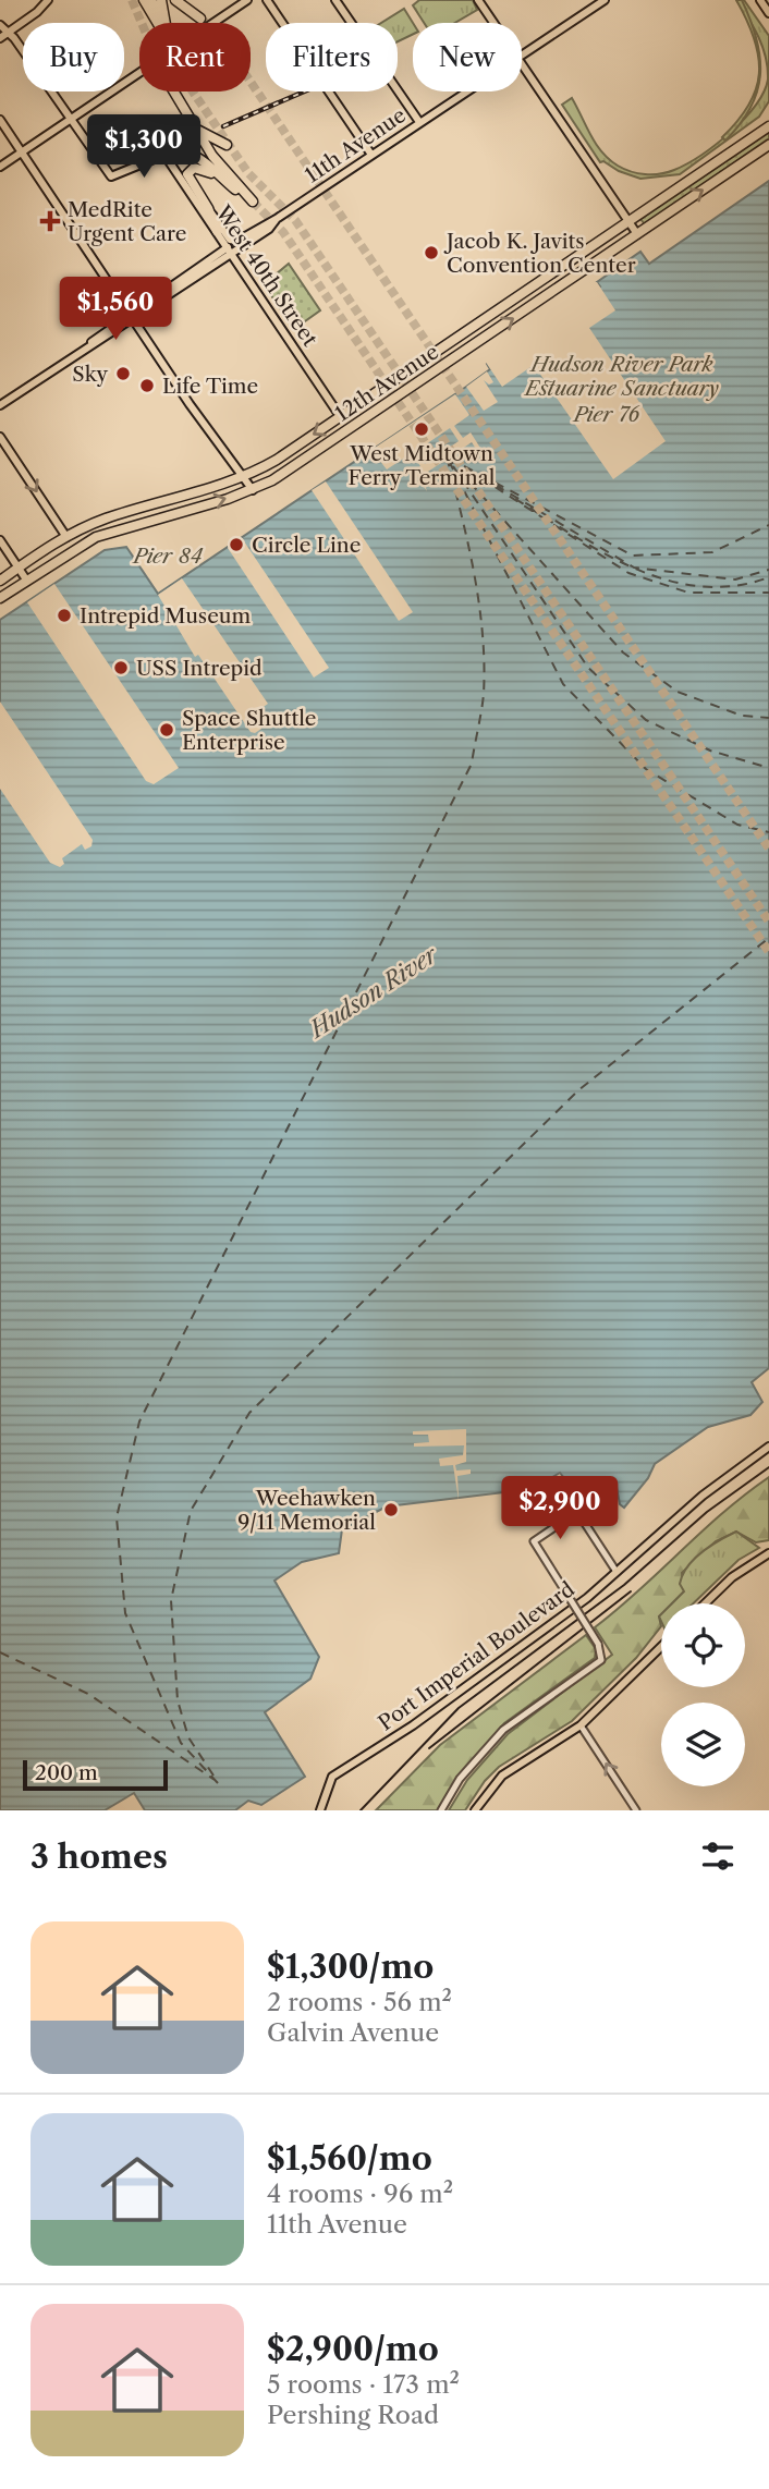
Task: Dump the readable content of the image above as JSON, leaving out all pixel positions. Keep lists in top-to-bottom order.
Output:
{
  "streets": {
    "highway": ["12th Avenue"],
    "main road": ["11th Avenue", "West 40th Street", "Port Imperial Boulevard"]
  },
  "crossings": [
    ["11th Avenue", "West 40th Street"],
    ["West 40th Street", "12th Avenue"]
  ],
  "water": ["Hudson River"],
  "parks": ["Hudson River Park Estuarine Sanctuary", "Pier 76", "Pier 84"],
  "places": {
    "health": ["MedRite Urgent Care"],
    "other": [
      "Jacob K. Javits Convention Center",
      "Sky",
      "Life Time",
      "West Midtown Ferry Terminal",
      "Circle Line",
      "Intrepid Museum",
      "USS Intrepid",
      "Space Shuttle Enterprise",
      "Weehawken 9/11 Memorial"
    ]
  },
  "scale_bar": "200 m",
  "page": {
    "chip": [
      "Buy",
      "Rent",
      "Filters",
      "New"
    ],
    "price": ["$1,300", "$1,560", "$2,900"],
    "scale": "200 m",
    "heading": "3 homes",
    "list": [
      {
        "name": "$1,300/mo",
        "note": "2 rooms · 56 m² · Galvin Avenue"
      },
      {
        "name": "$1,560/mo",
        "note": "4 rooms · 96 m² · 11th Avenue"
      },
      {
        "name": "$2,900/mo",
        "note": "5 rooms · 173 m² · Pershing Road"
      }
    ]
  }
}
